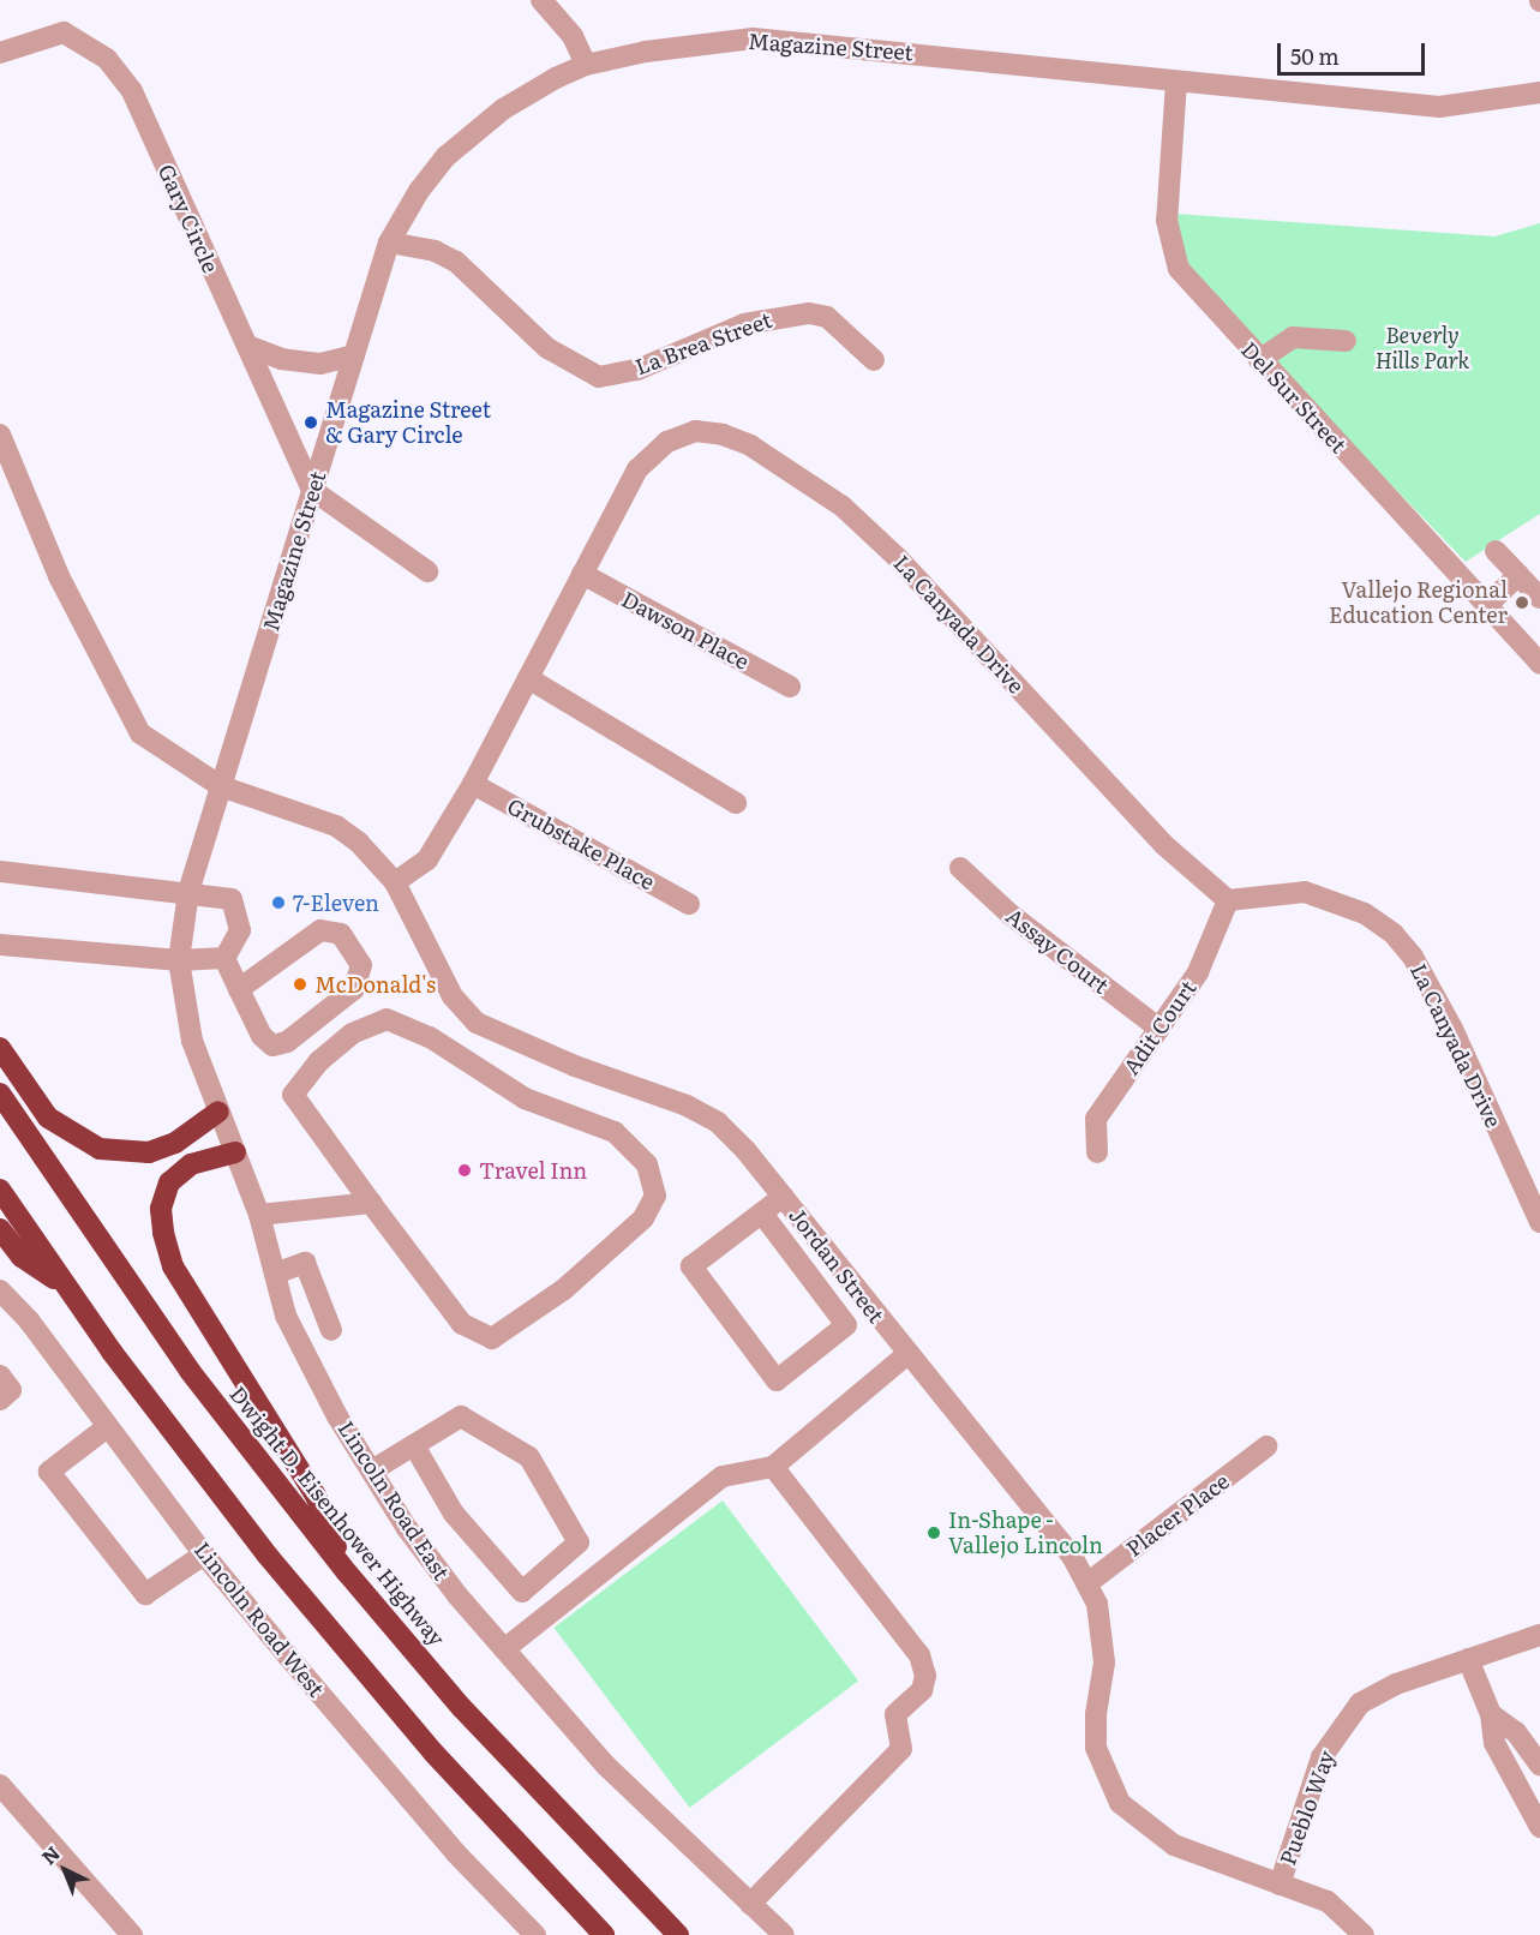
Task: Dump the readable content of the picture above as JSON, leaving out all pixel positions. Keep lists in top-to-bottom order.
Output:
{
  "streets": {
    "highway": ["Dwight D. Eisenhower Highway"],
    "street": [
      "Magazine Street",
      "Gary Circle",
      "La Brea Street",
      "Del Sur Street",
      "La Canyada Drive",
      "Dawson Place",
      "Grubstake Place",
      "Assay Court",
      "Adit Court",
      "Jordan Street",
      "Lincoln Road East",
      "Placer Place",
      "Lincoln Road West",
      "Pueblo Way"
    ]
  },
  "crossings": [
    ["Magazine Street", "Gary Circle"],
    ["Magazine Street", "La Brea Street"],
    ["Magazine Street", "Del Sur Street"],
    ["Magazine Street", "Jordan Street"],
    ["Magazine Street", "Lincoln Road East"],
    ["La Canyada Drive", "Dawson Place"],
    ["La Canyada Drive", "Grubstake Place"],
    ["La Canyada Drive", "Adit Court"],
    ["La Canyada Drive", "Jordan Street"],
    ["Assay Court", "Adit Court"],
    ["Jordan Street", "Placer Place"],
    ["Jordan Street", "Pueblo Way"]
  ],
  "parks": ["Beverly Hills Park"],
  "places": [
    "Magazine Street & Gary Circle",
    "Vallejo Regional Education Center",
    "7-Eleven",
    "McDonald's",
    "Travel Inn",
    "In-Shape - Vallejo Lincoln"
  ],
  "scale_bar": "50 m",
  "north": "top left"
}
